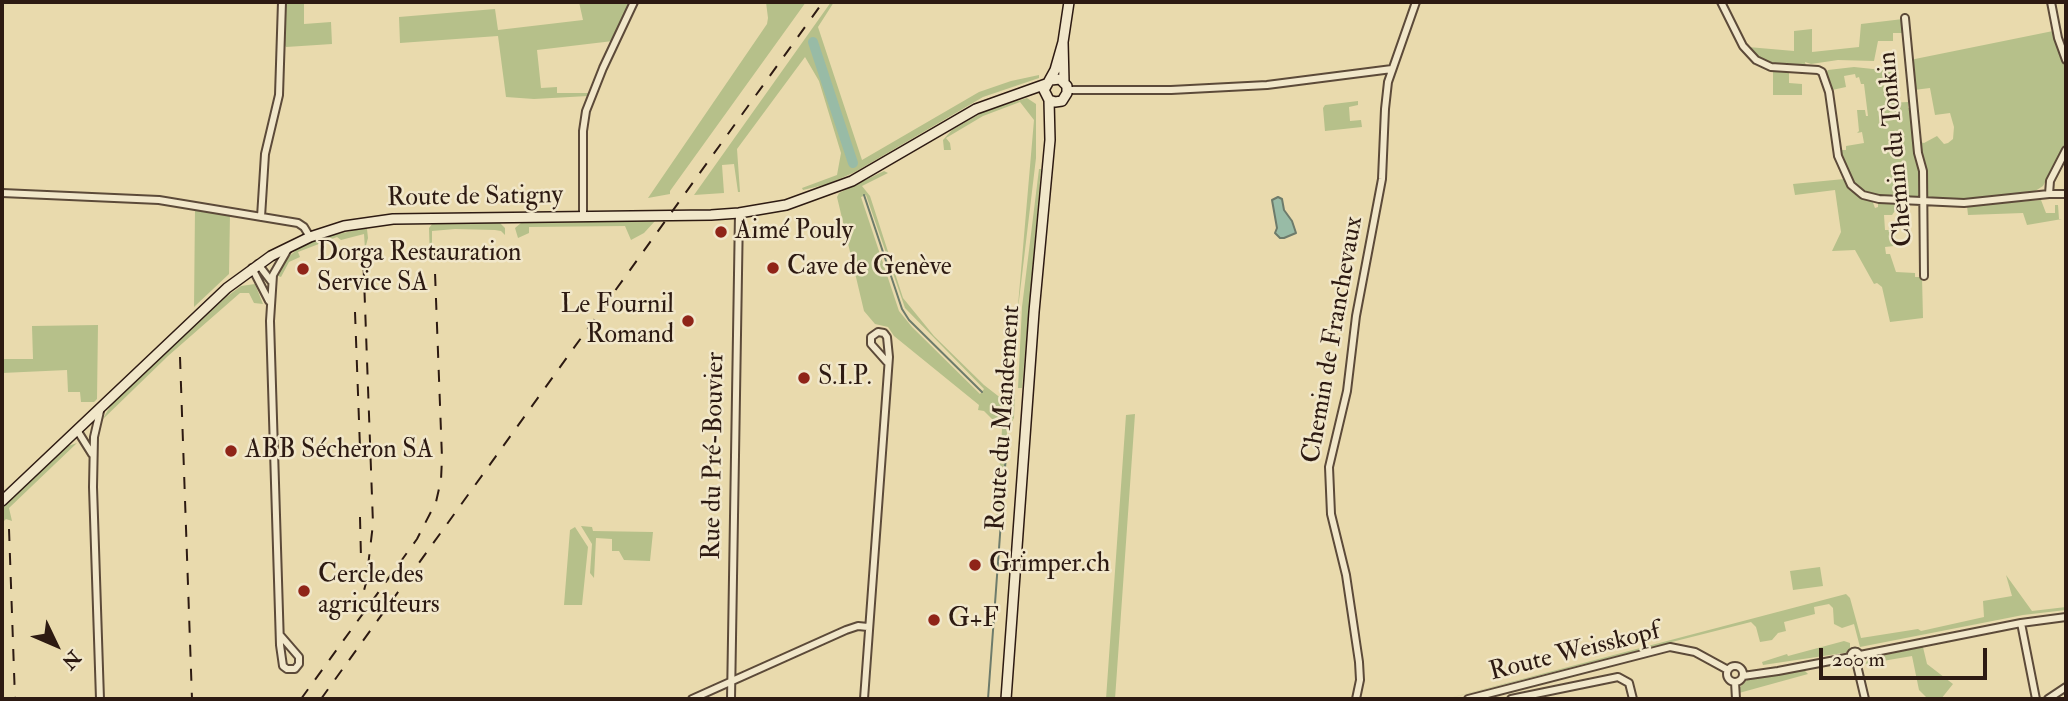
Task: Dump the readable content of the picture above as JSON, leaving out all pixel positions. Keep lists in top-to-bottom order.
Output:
{
  "streets": {
    "street": [
      "Chemin du Tonkin",
      "Route de Satigny",
      "Chemin de Franchevaux",
      "Route du Mandement",
      "Rue du Pré-Bouvier",
      "Route Weisskopf"
    ]
  },
  "crossings": [
    ["Route de Satigny", "Route du Mandement"],
    ["Route de Satigny", "Rue du Pré-Bouvier"]
  ],
  "places": [
    "Aimé Pouly",
    "Cave de Genève",
    "Dorga Restauration Service SA",
    "Le Fournil Romand",
    "S.I.P.",
    "ABB Sécheron SA",
    "Grimper.ch",
    "Cercle des agriculteurs",
    "G+F"
  ],
  "scale_bar": "200 m",
  "north": "bottom right"
}
